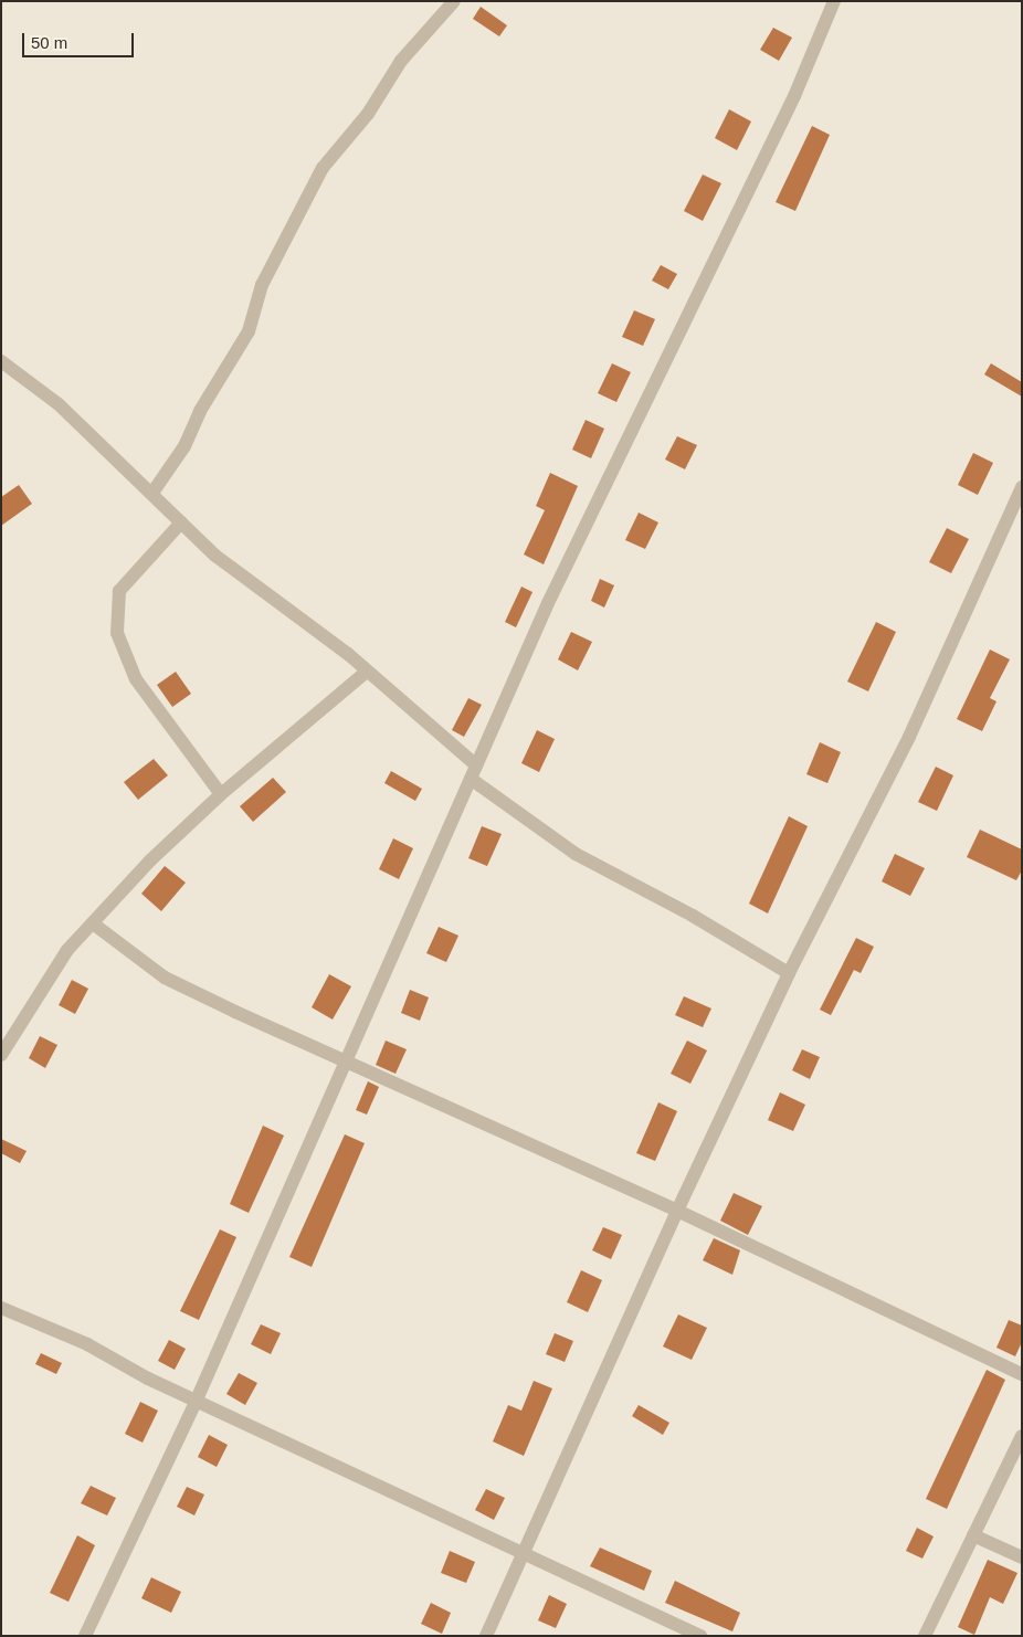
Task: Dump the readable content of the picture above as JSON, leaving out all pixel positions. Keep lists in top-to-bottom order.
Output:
{
  "scale_bar": "50 m"
}
